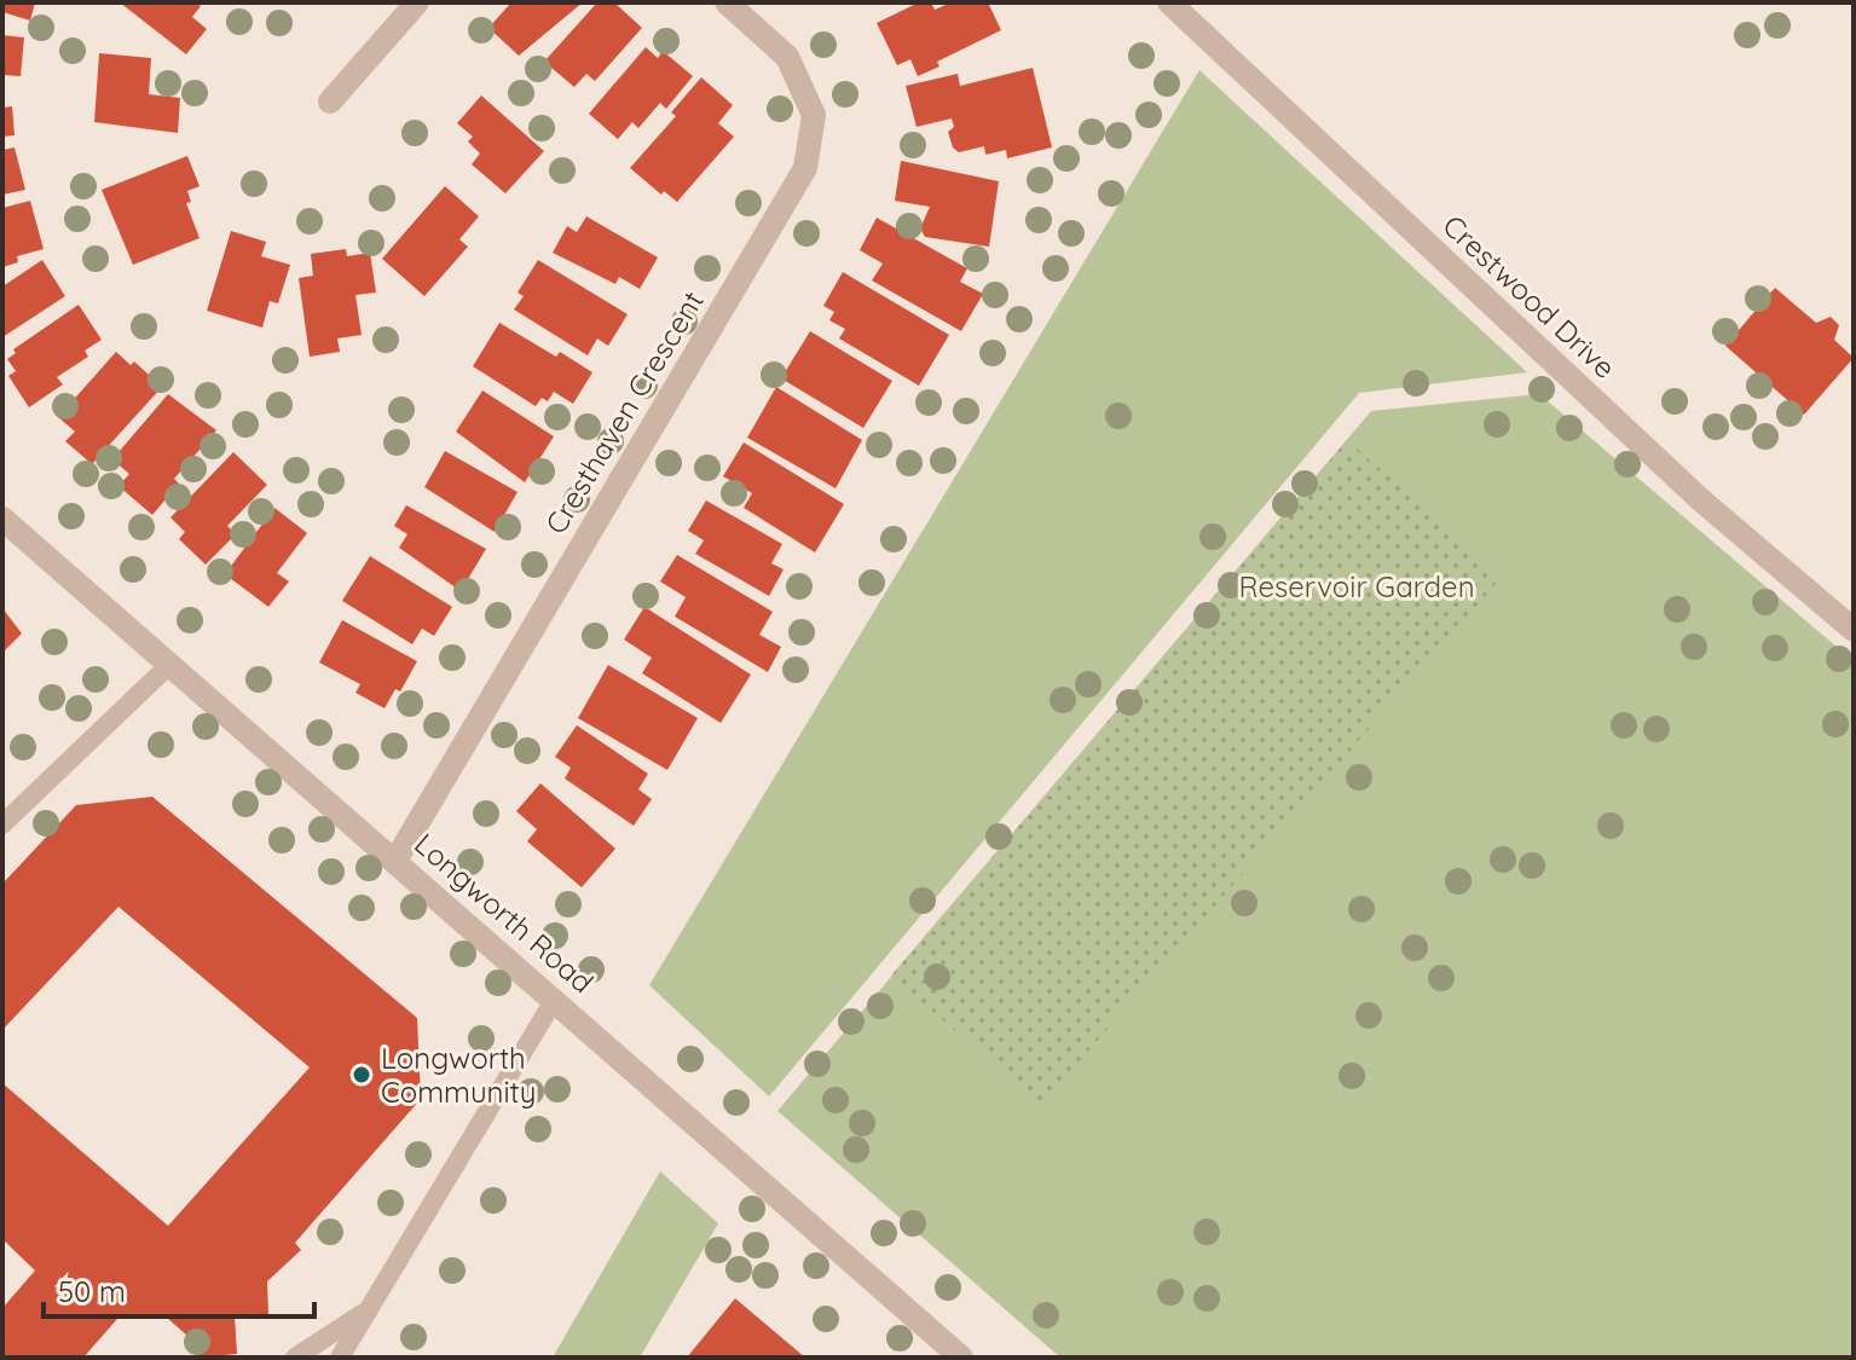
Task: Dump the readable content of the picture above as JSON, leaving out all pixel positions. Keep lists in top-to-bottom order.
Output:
{
  "streets": {
    "street": ["Crestwood Drive", "Cresthaven Crescent", "Longworth Road"]
  },
  "crossings": [
    ["Cresthaven Crescent", "Longworth Road"]
  ],
  "parks": ["Reservoir Garden"],
  "places": ["Longworth Community"],
  "scale_bar": "50 m"
}
